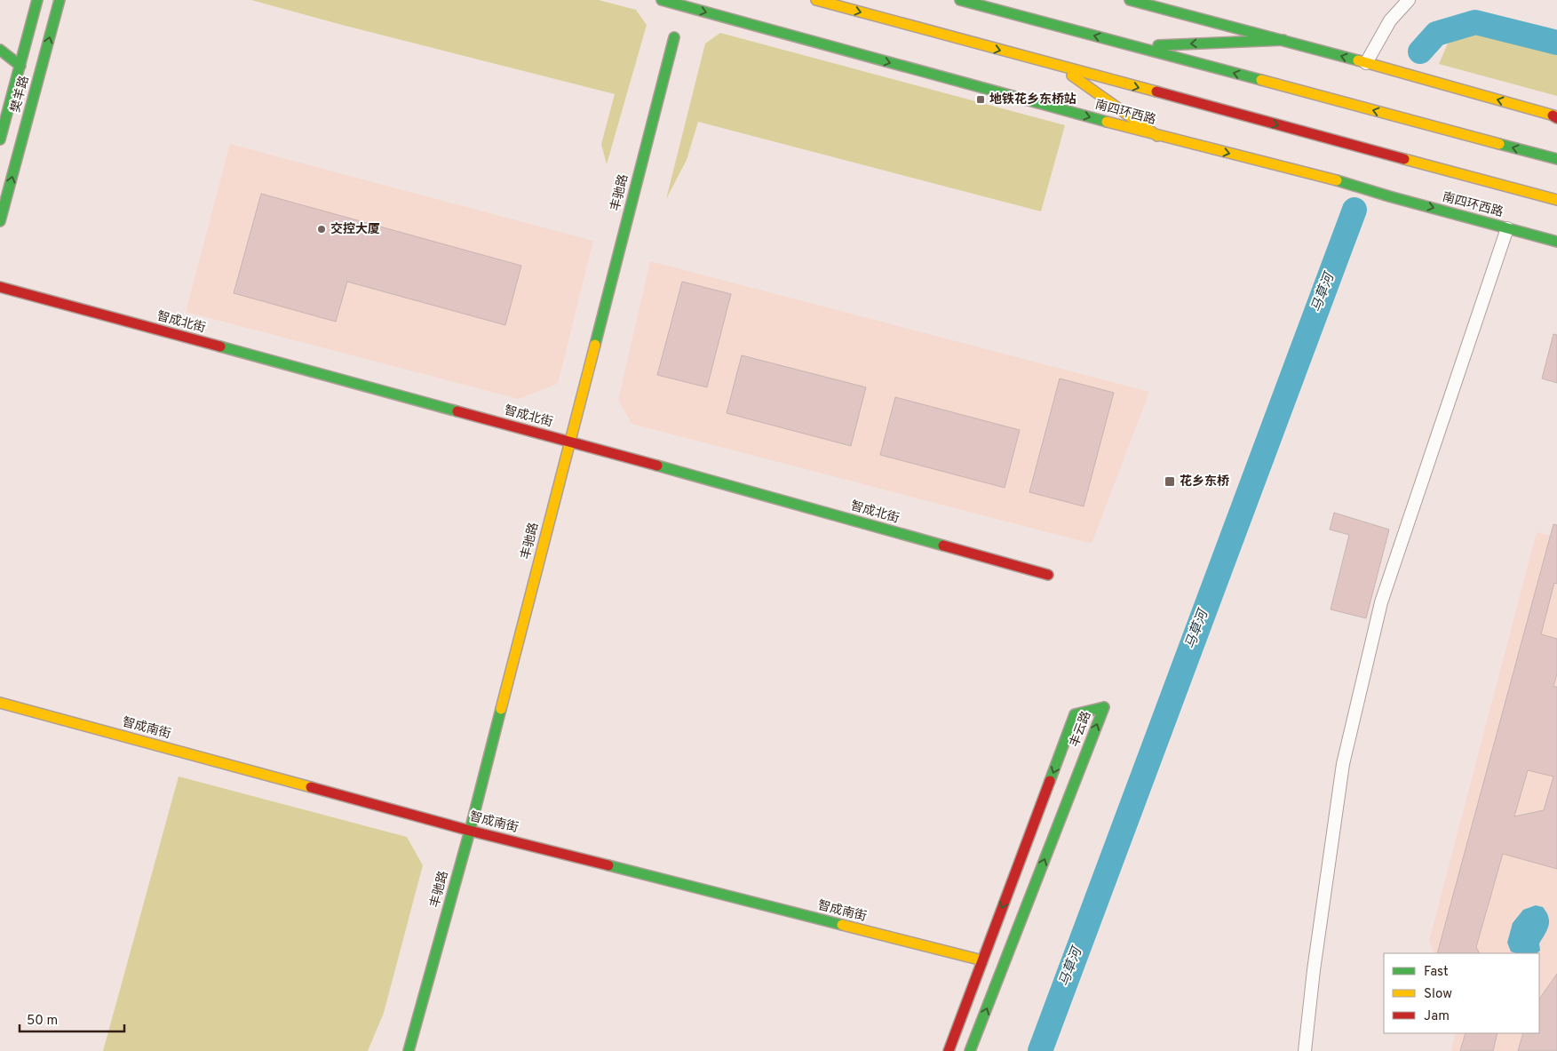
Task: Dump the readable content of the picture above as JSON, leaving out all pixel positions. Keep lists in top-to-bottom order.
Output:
{
  "streets": {
    "main road": [
      "樊羊路",
      "南四环西路",
      "丰驰路",
      "智成北街",
      "智成南街",
      "丰云路"
    ]
  },
  "crossings": [
    ["丰驰路", "智成北街"],
    ["丰驰路", "智成南街"],
    ["智成南街", "丰云路"]
  ],
  "water": ["马草河"],
  "places": {
    "transit": ["地铁花乡东桥站", "花乡东桥"],
    "other": ["交控大厦"]
  },
  "legend": ["Fast", "Slow", "Jam"],
  "scale_bar": "50 m"
}
